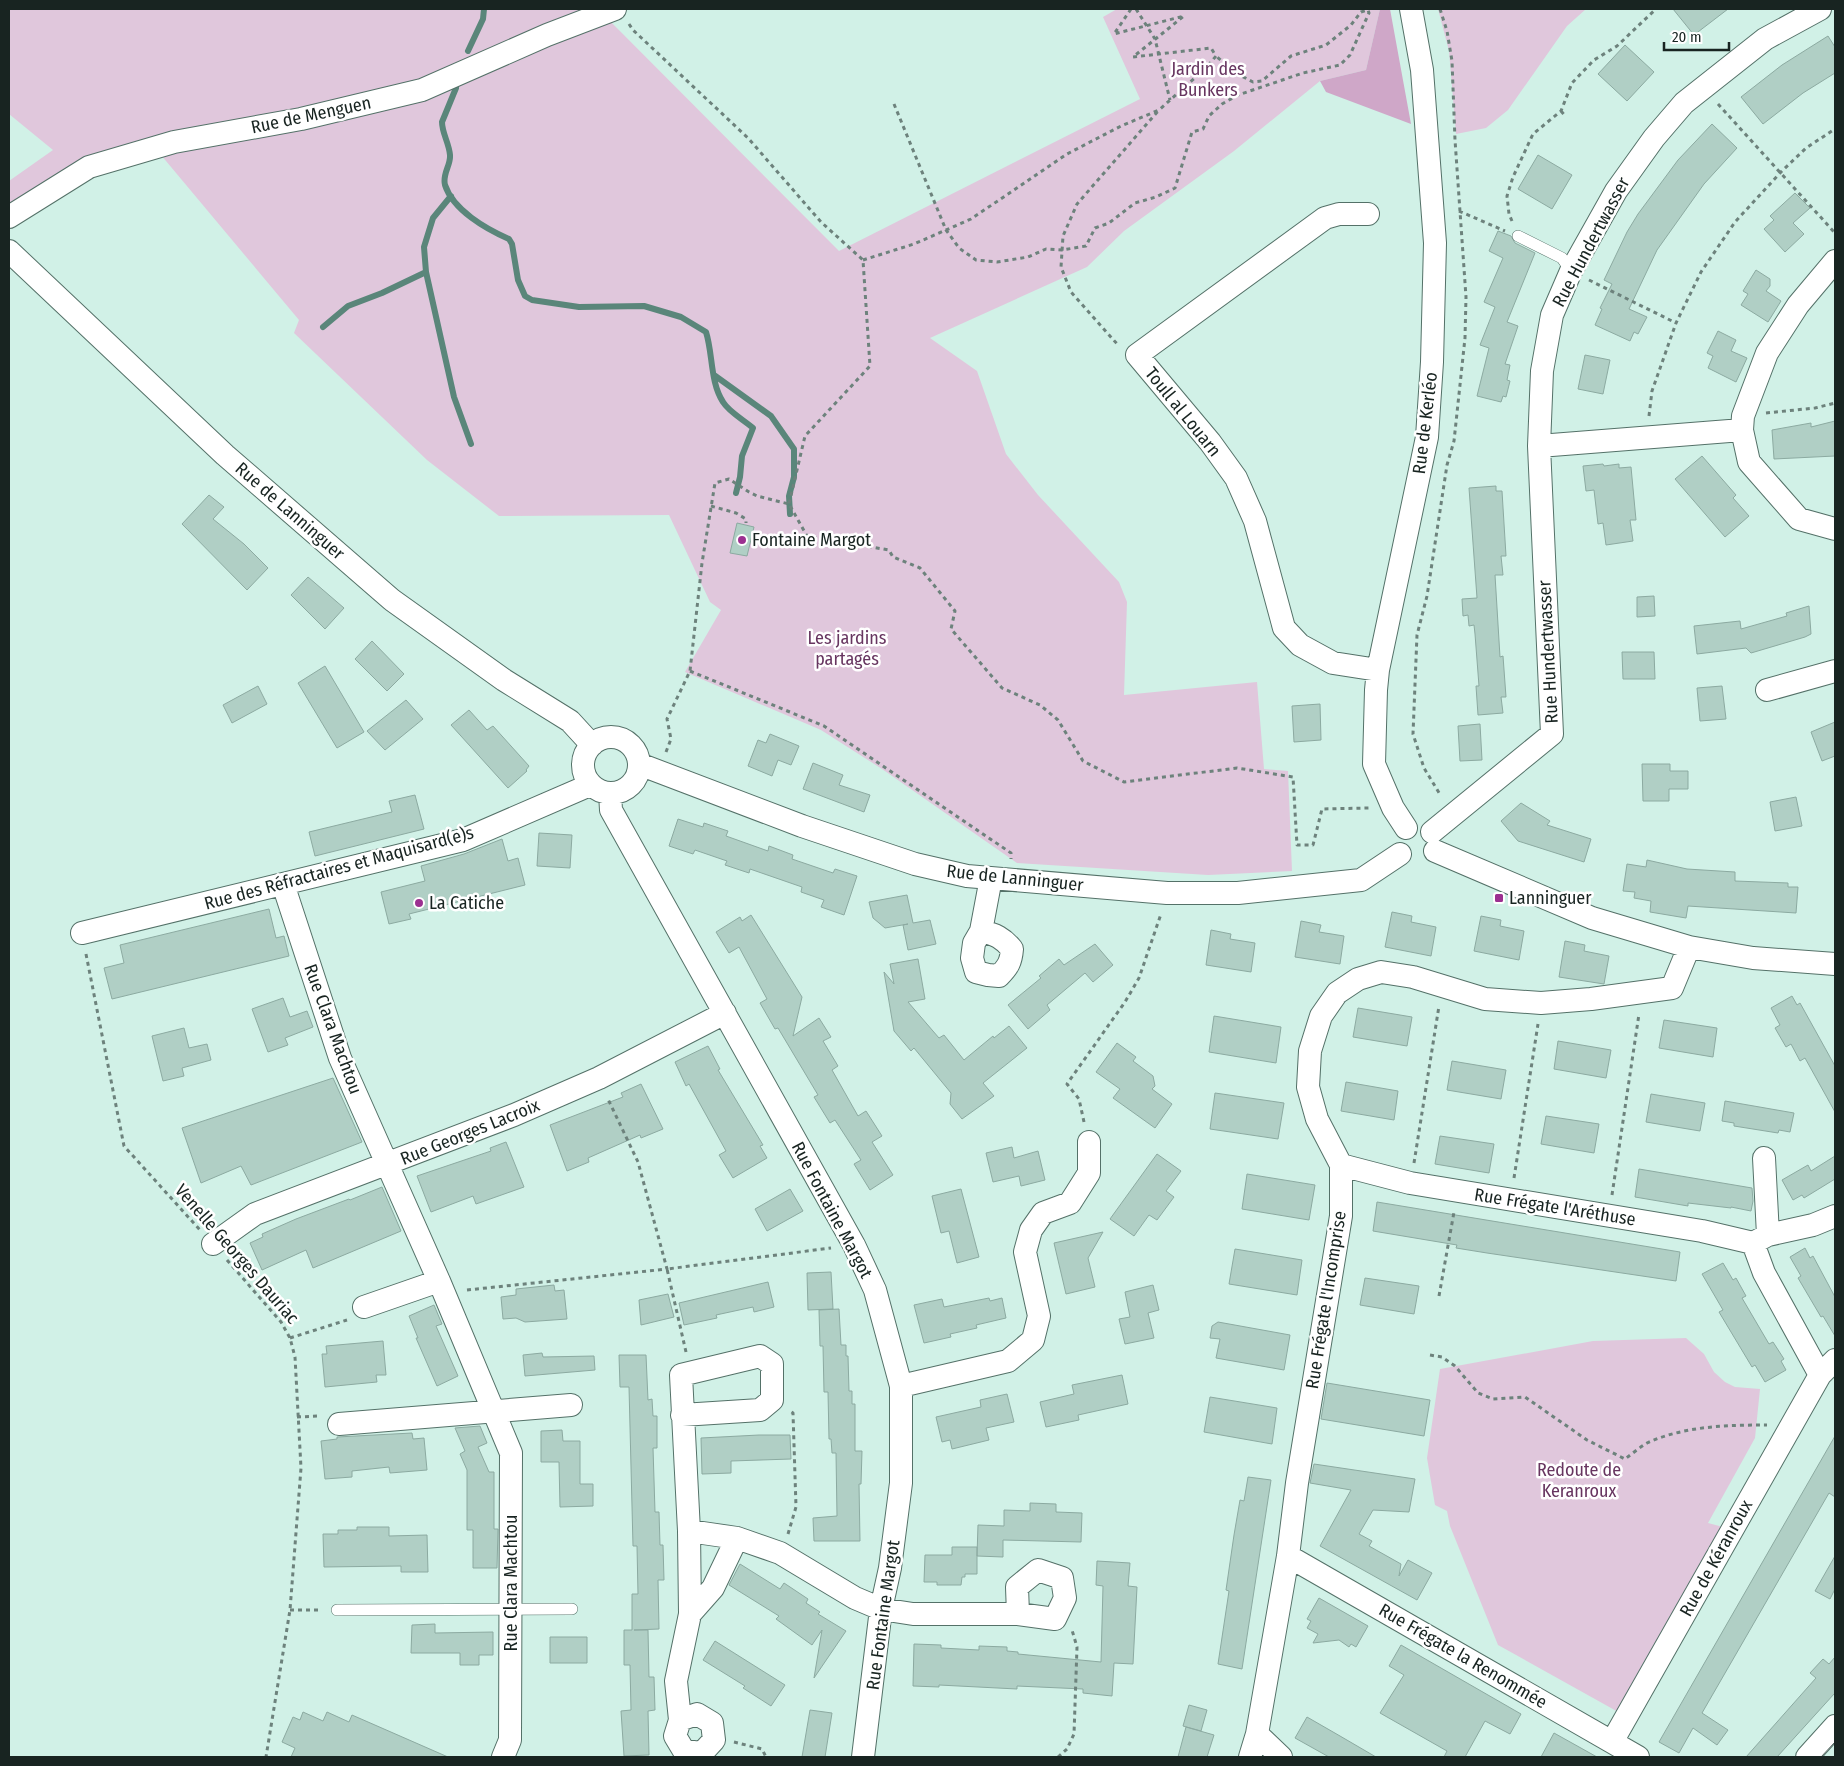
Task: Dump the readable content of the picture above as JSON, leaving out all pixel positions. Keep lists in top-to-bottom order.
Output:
{
  "streets": {
    "street": [
      "Rue de Menguen",
      "Rue Hundertwasser",
      "Toull al Louarn",
      "Rue de Kerléo",
      "Rue de Lanninguer",
      "Rue des Réfractaires et Maquisard(e)s",
      "Rue Clara Machtou",
      "Rue Georges Lacroix",
      "Rue Frégate l'Aréthuse",
      "Rue Fontaine Margot",
      "Rue Frégate l'Incomprise",
      "Rue de Kéranroux",
      "Rue Frégate la Renommée"
    ],
    "path": ["Venelle Georges Dauriac"]
  },
  "crossings": [
    ["Rue Hundertwasser", "Rue de Kerléo"],
    ["Rue Hundertwasser", "Rue de Lanninguer"],
    ["Toull al Louarn", "Rue de Kerléo"],
    ["Rue de Kerléo", "Rue de Lanninguer"],
    ["Rue de Lanninguer", "Rue des Réfractaires et Maquisard(e)s"],
    ["Rue de Lanninguer", "Rue Fontaine Margot"],
    ["Rue des Réfractaires et Maquisard(e)s", "Rue Clara Machtou"],
    ["Rue des Réfractaires et Maquisard(e)s", "Rue Fontaine Margot"],
    ["Rue des Réfractaires et Maquisard(e)s", "Venelle Georges Dauriac"],
    ["Rue Clara Machtou", "Rue Georges Lacroix"],
    ["Rue Georges Lacroix", "Rue Fontaine Margot"],
    ["Rue Georges Lacroix", "Venelle Georges Dauriac"],
    ["Rue Frégate l'Aréthuse", "Rue Frégate l'Incomprise"],
    ["Rue Frégate l'Aréthuse", "Rue de Kéranroux"],
    ["Rue Frégate l'Incomprise", "Rue Frégate la Renommée"],
    ["Rue de Kéranroux", "Rue Frégate la Renommée"]
  ],
  "parks": ["Jardin des Bunkers", "Les jardins partagés", "Redoute de Keranroux"],
  "places": {
    "other": ["Fontaine Margot", "La Catiche"],
    "transit": ["Lanninguer"]
  },
  "scale_bar": "20 m"
}
